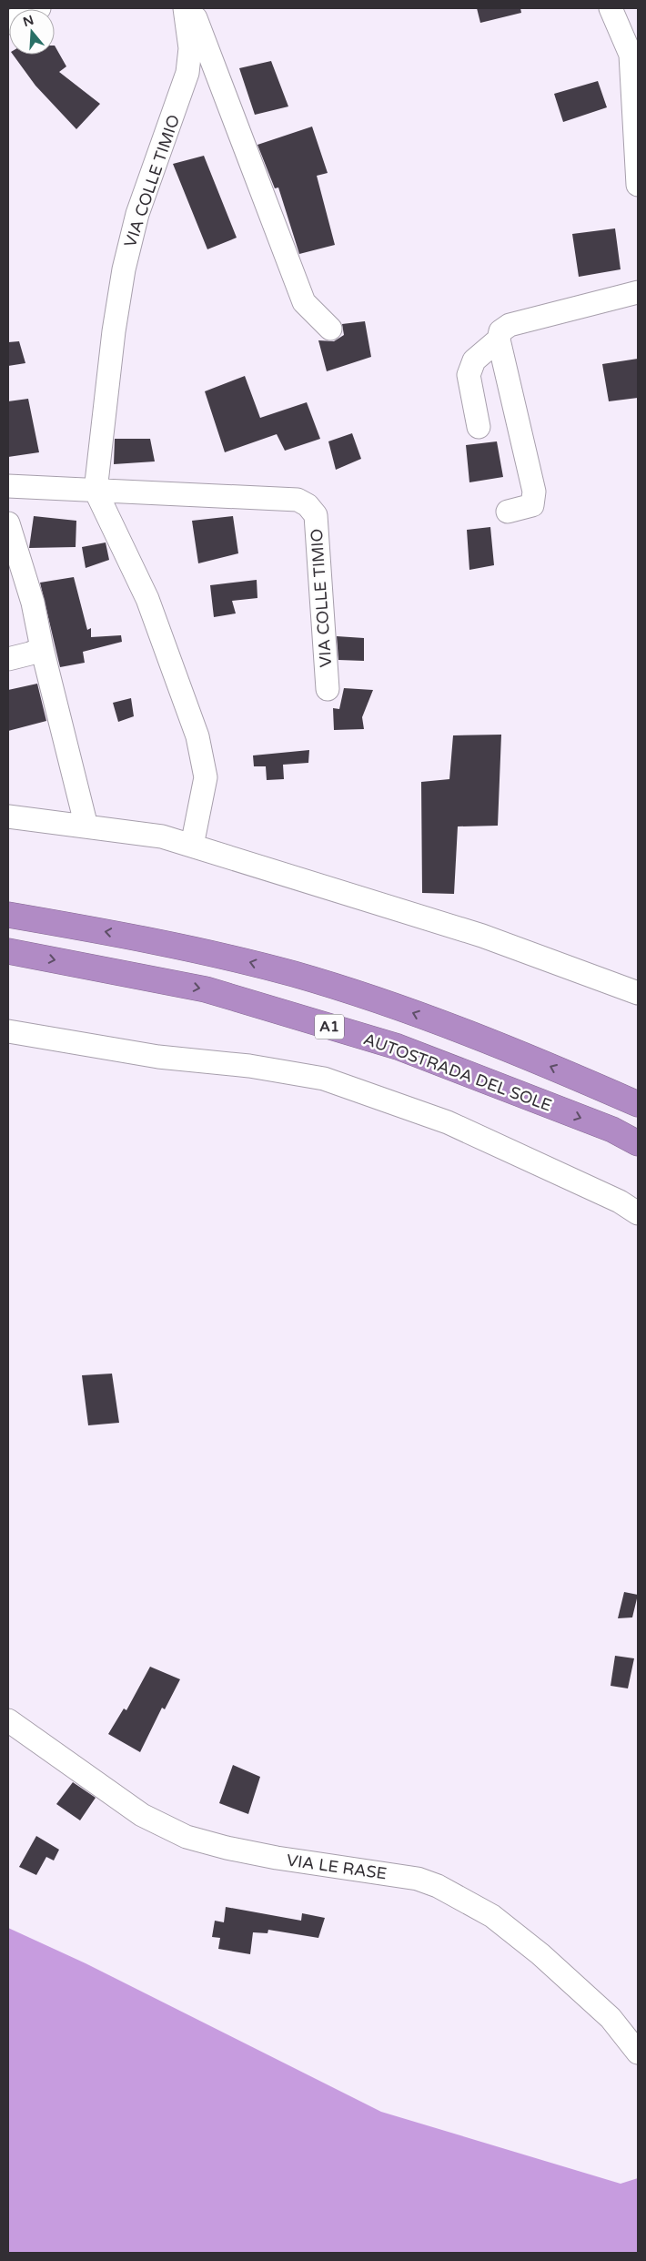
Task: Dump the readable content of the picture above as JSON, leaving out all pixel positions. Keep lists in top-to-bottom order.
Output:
{
  "streets": {
    "highway": ["A1", "AUTOSTRADA DEL SOLE"],
    "street": ["VIA COLLE TIMIO", "VIA LE RASE"]
  },
  "north": "top"
}
